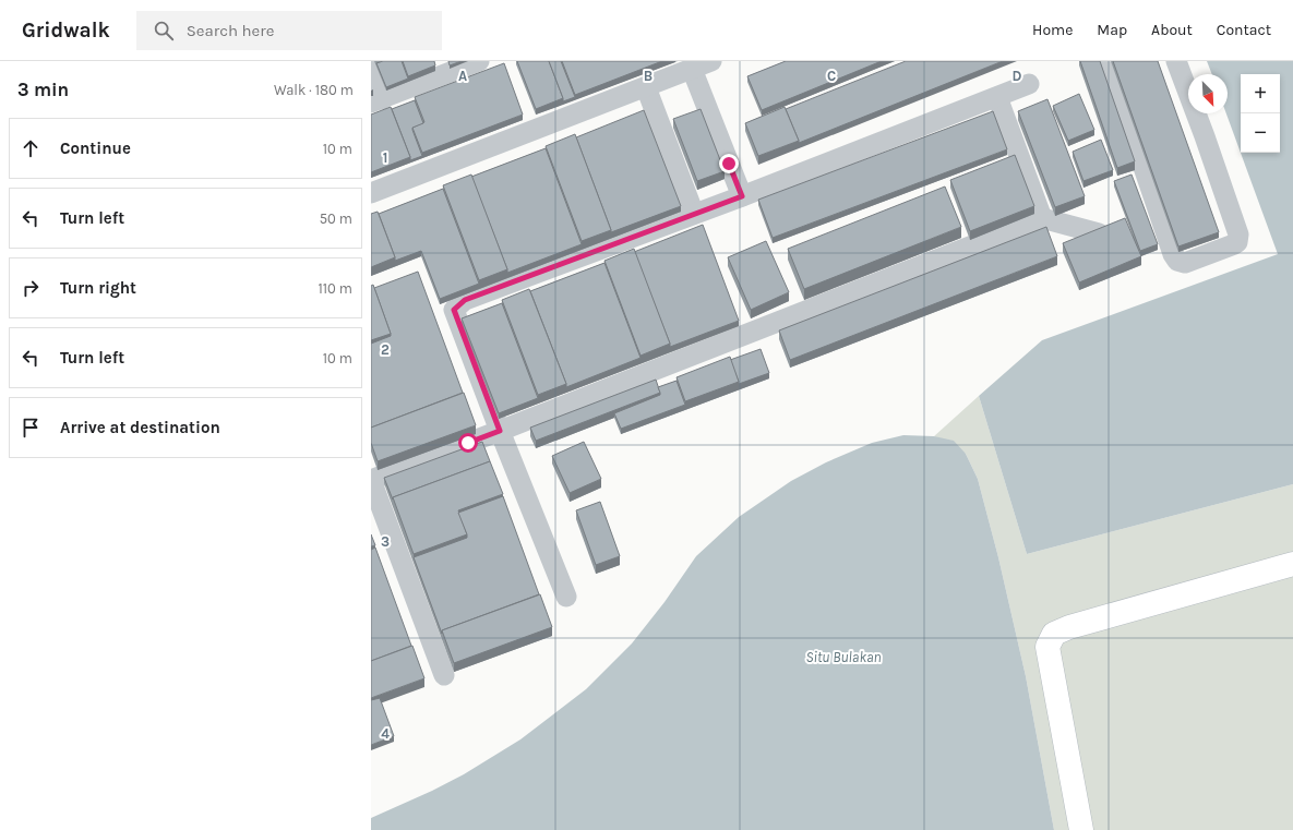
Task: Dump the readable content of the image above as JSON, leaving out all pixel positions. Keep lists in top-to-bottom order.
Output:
{
  "water": ["Situ Bulakan"],
  "north": "bottom right",
  "page": {
    "header": "Gridwalk",
    "search": "Search here",
    "nav": [
      "Home",
      "Map",
      "About",
      "Contact"
    ],
    "heading": ["3 min", "Walk · 180 m"],
    "map_buttons": ["+", "−"],
    "list": [
      ["Continue", "10 m"],
      ["Turn left", "50 m"],
      ["Turn right", "110 m"],
      ["Turn left", "10 m"],
      "Arrive at destination"
    ]
  },
  "grid": {
    "columns": [
      "A",
      "B",
      "C",
      "D"
    ],
    "rows": [
      "1",
      "2",
      "3",
      "4"
    ]
  }
}
